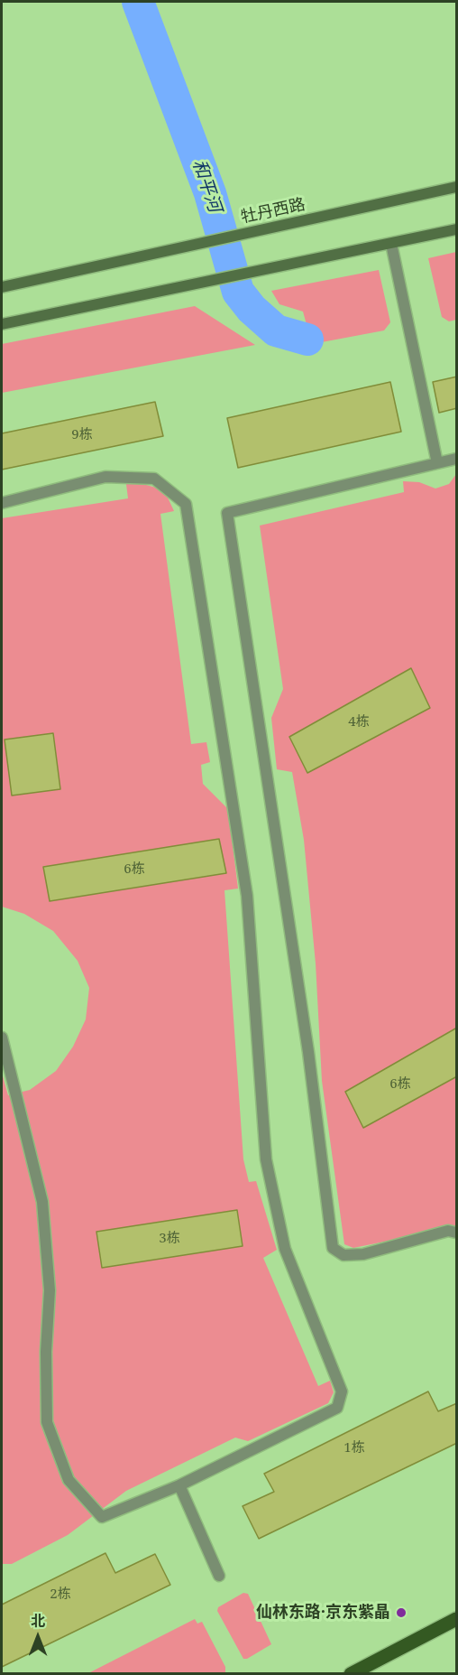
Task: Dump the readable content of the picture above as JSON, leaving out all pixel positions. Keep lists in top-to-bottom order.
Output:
{
  "streets": {
    "street": ["牡丹西路"]
  },
  "water": ["和平河"],
  "places": ["仙林东路·京东紫晶"],
  "house_numbers": [
    "9栋",
    "4栋",
    "6栋",
    "6栋",
    "3栋",
    "1栋",
    "2栋"
  ],
  "north": "top"
}
